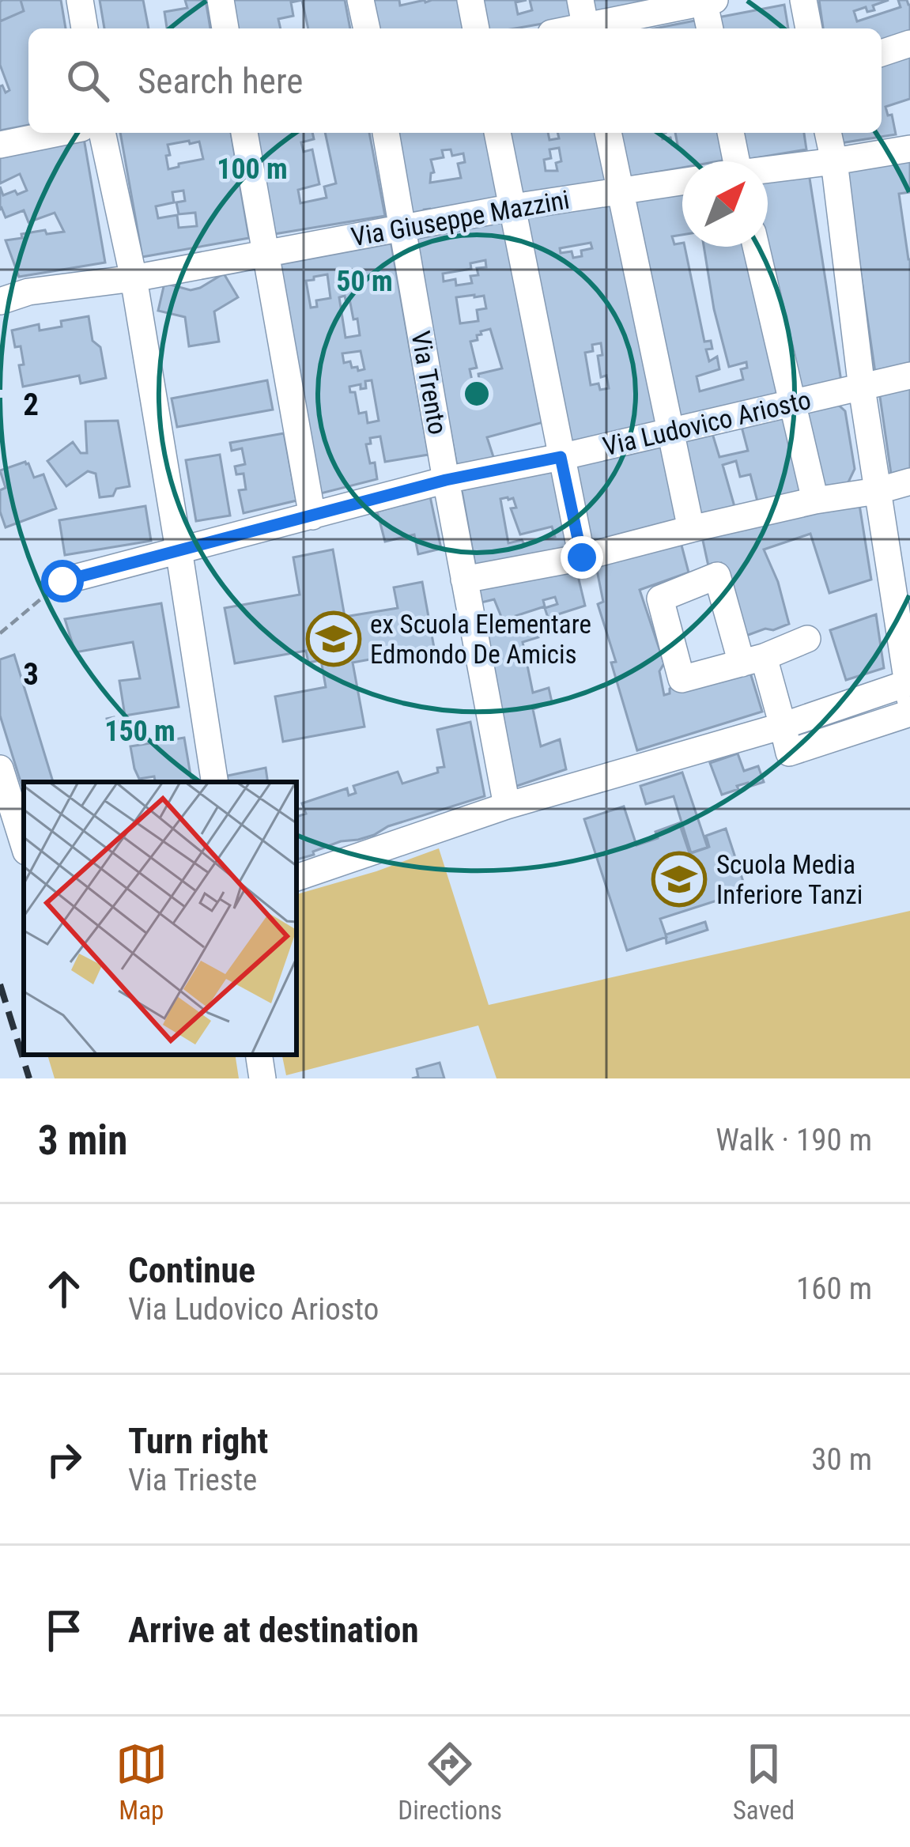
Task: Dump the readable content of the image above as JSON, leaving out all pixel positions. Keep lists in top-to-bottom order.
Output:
{
  "streets": {
    "street": ["Via Giuseppe Mazzini", "Via Trento", "Via Ludovico Ariosto"]
  },
  "crossings": [
    ["Via Giuseppe Mazzini", "Via Trento"],
    ["Via Trento", "Via Ludovico Ariosto"]
  ],
  "places": {
    "school or university": ["ex Scuola Elementare Edmondo De Amicis", "Scuola Media Inferiore Tanzi"]
  },
  "north": "top right",
  "page": {
    "search": "Search here",
    "heading": ["3 min", "Walk · 190 m"],
    "list": [
      ["Continue", "Via Ludovico Ariosto", "160 m"],
      ["Turn right", "Via Trieste", "30 m"],
      "Arrive at destination"
    ],
    "nav": ["Map", "Directions", "Saved"]
  },
  "grid": {
    "rows": ["2", "3"]
  },
  "rings": ["100 m", "50 m", "150 m"]
}
